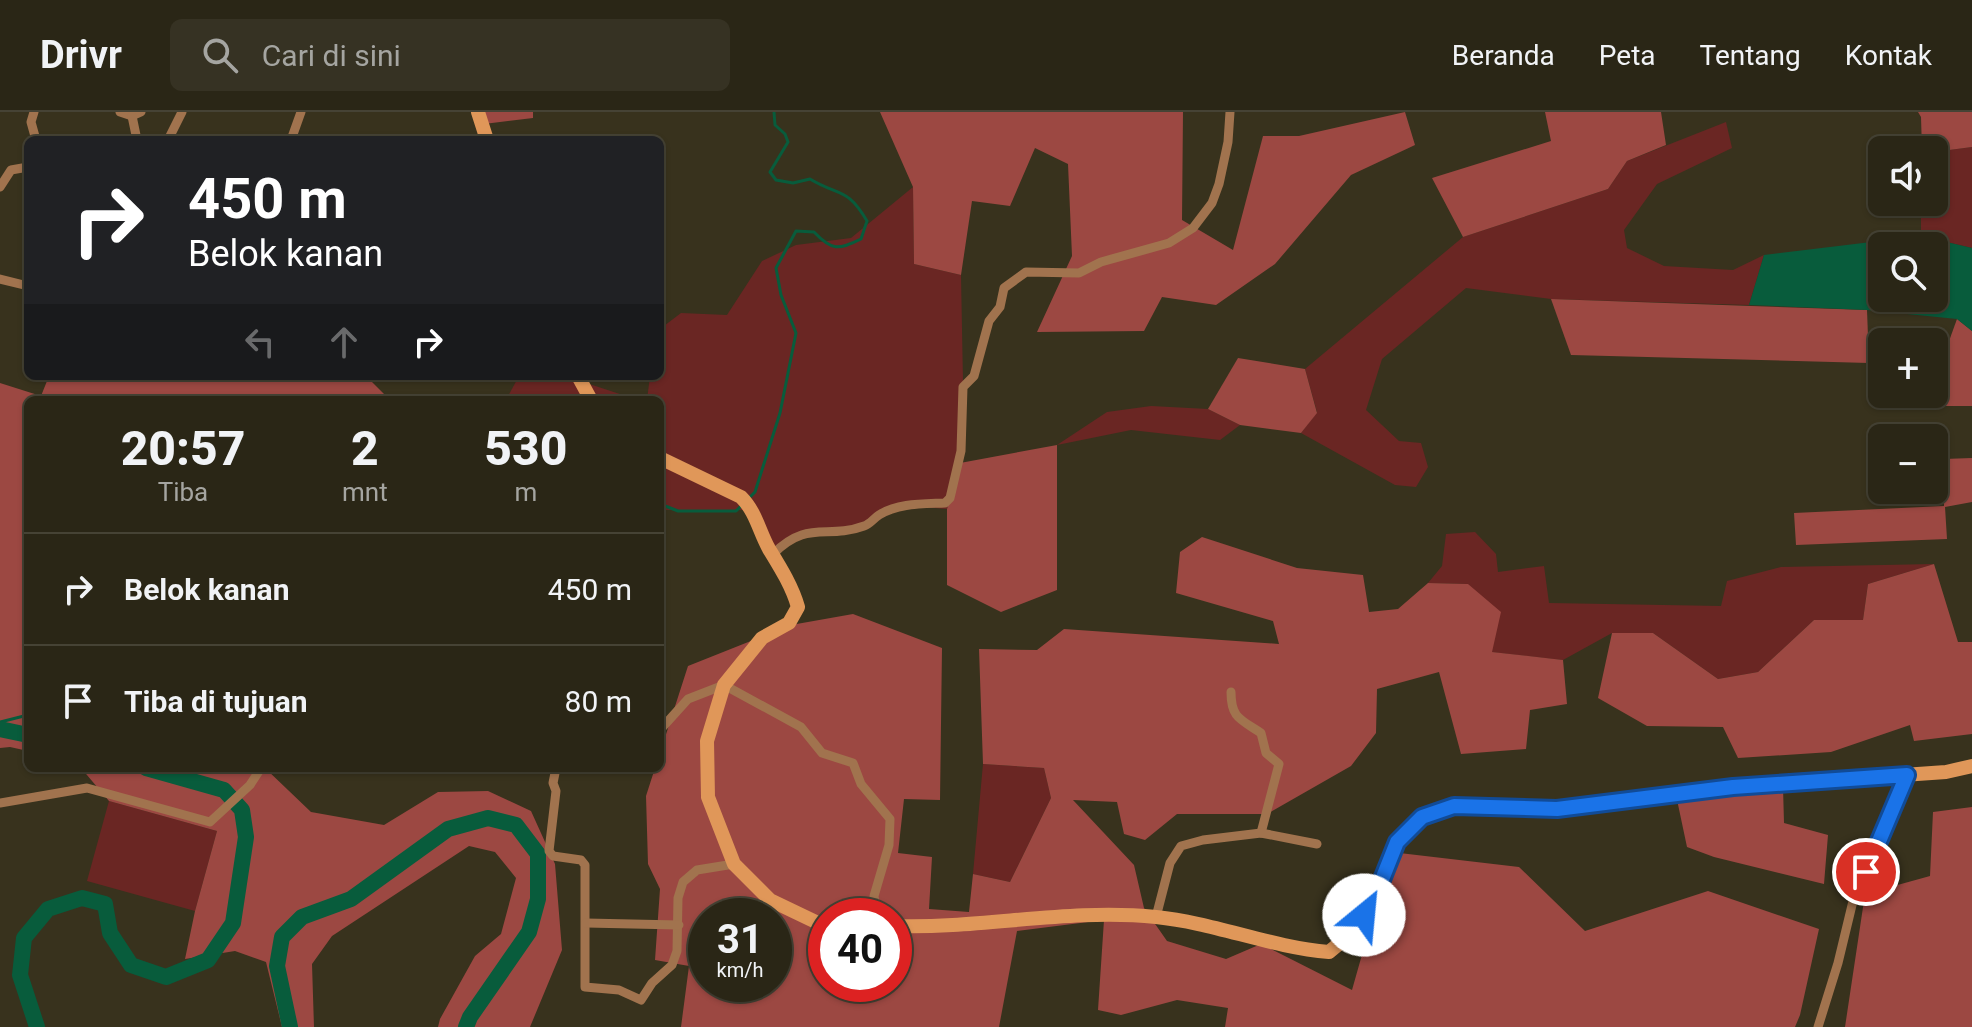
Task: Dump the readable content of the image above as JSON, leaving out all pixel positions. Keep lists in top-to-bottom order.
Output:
{
  "page": {
    "header": "Drivr",
    "search": "Cari di sini",
    "nav": [
      "Beranda",
      "Peta",
      "Tentang",
      "Kontak"
    ],
    "map_buttons": ["+", "−"],
    "turn": ["450 m", "Belok kanan"],
    "eta": [
      "20:57",
      "Tiba",
      "2",
      "mnt",
      "530",
      "m"
    ],
    "list": [
      {
        "name": "Belok kanan",
        "value": "450 m"
      },
      {
        "name": "Tiba di tujuan",
        "value": "80 m"
      }
    ],
    "speed": "31 km/h",
    "limit": "40"
  }
}
